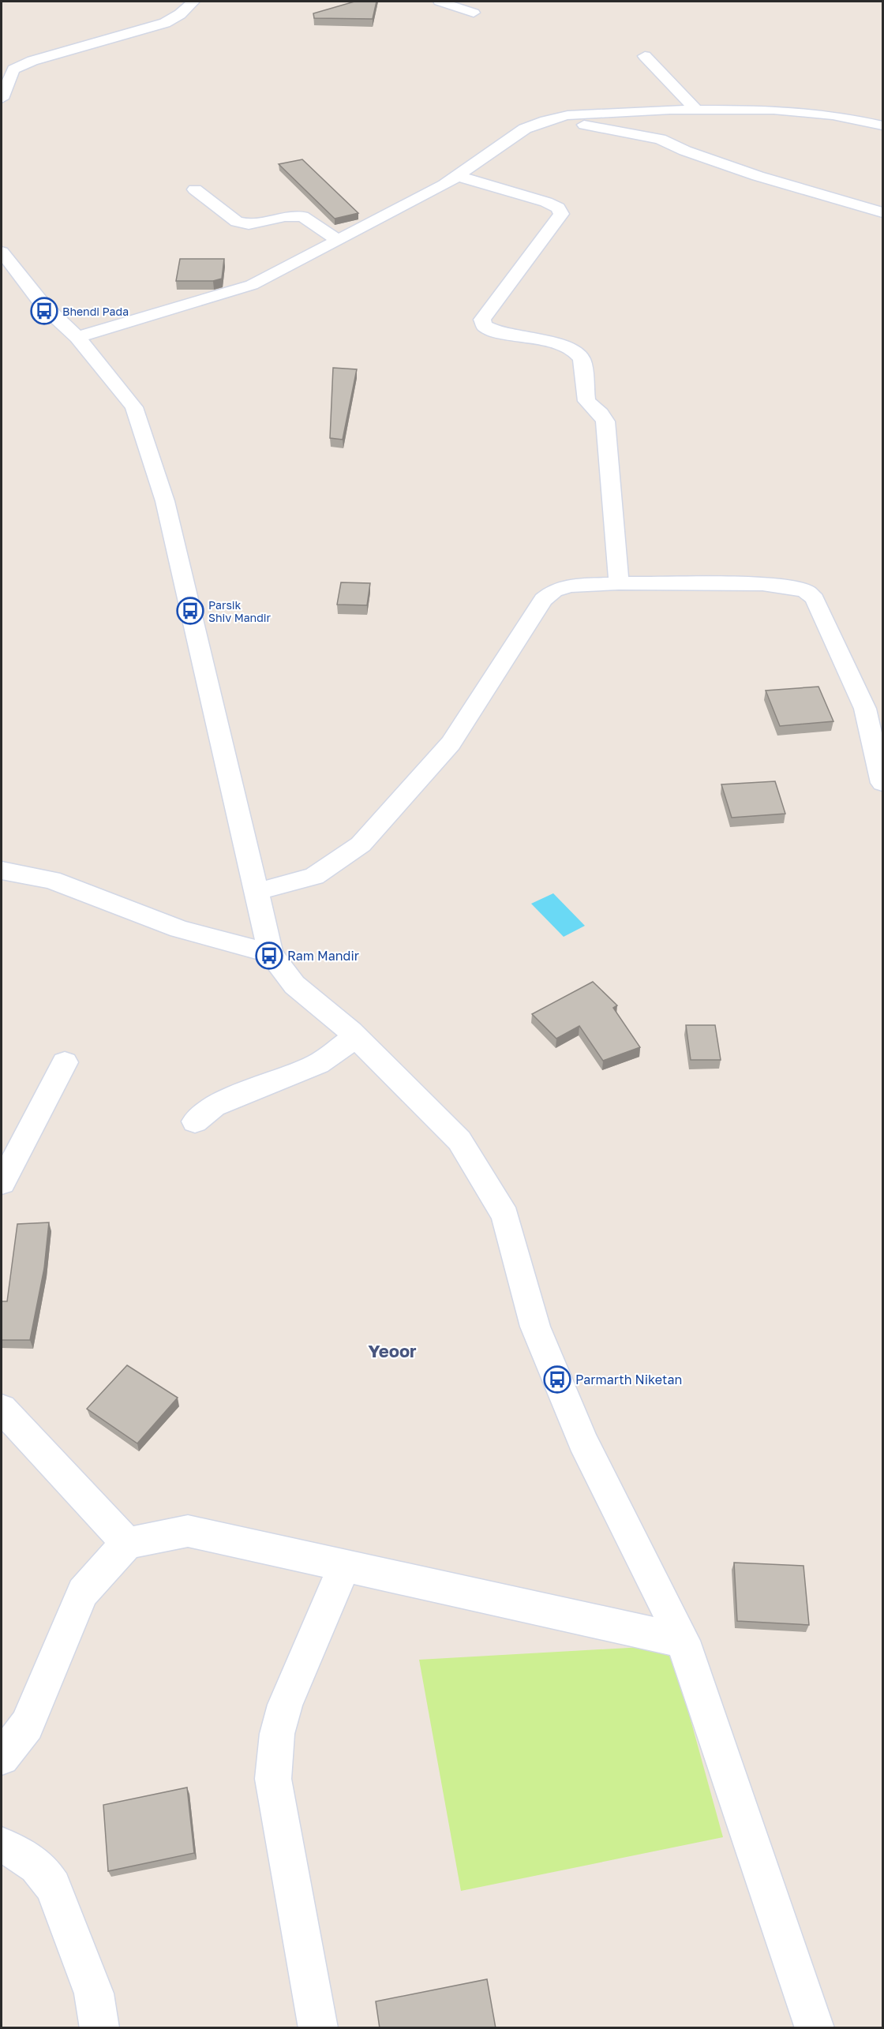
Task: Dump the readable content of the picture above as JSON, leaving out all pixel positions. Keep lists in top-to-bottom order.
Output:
{
  "districts": ["Yeoor"],
  "places": {
    "bus stop": [
      "Bhendi Pada",
      "Parsik Shiv Mandir",
      "Ram Mandir",
      "Parmarth Niketan"
    ]
  }
}
